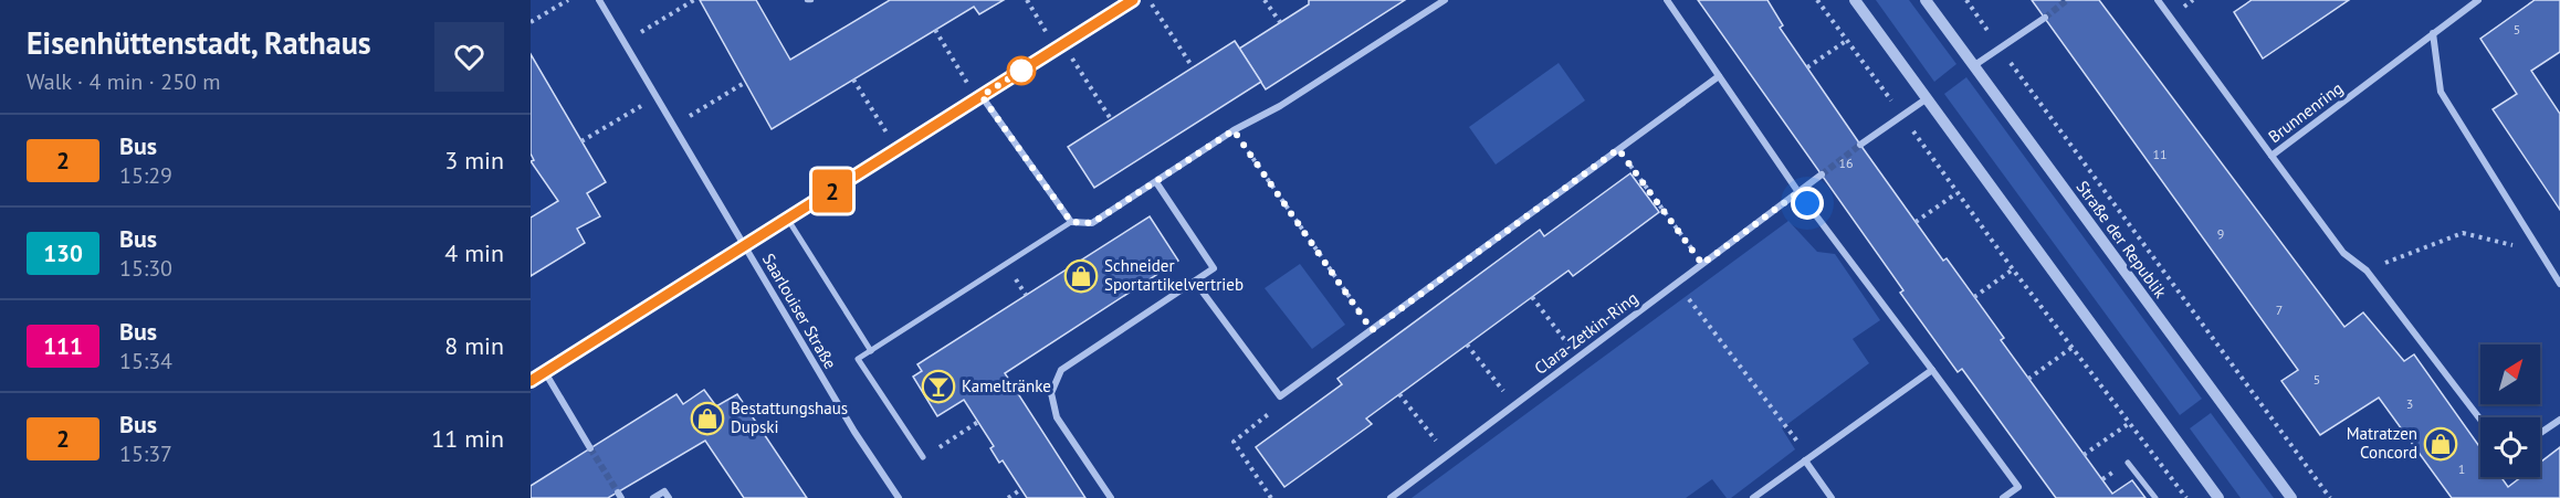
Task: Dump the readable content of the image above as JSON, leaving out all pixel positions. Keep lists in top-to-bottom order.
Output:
{
  "streets": {
    "street": [
      "Brunnenring",
      "Straße der Republik",
      "Saarlouiser Straße",
      "Clara-Zetkin-Ring"
    ]
  },
  "places": {
    "shop": ["Schneider Sportartikelvertrieb", "Bestattungshaus Dupski", "Matratzen Concord"],
    "bar": ["Kameltränke"]
  },
  "lines": ["bus line 2"],
  "house_numbers": [
    "5",
    "11",
    "16",
    "9",
    "7",
    "5",
    "3",
    "1"
  ],
  "north": "top right",
  "page": {
    "heading": ["Eisenhüttenstadt, Rathaus", "Walk · 4 min · 250 m"],
    "on_map": "2",
    "list": [
      {
        "mark": "2",
        "name": "Bus",
        "note": "15:29",
        "value": "3 min"
      },
      {
        "mark": "130",
        "name": "Bus",
        "note": "15:30",
        "value": "4 min"
      },
      {
        "mark": "111",
        "name": "Bus",
        "note": "15:34",
        "value": "8 min"
      },
      {
        "mark": "2",
        "name": "Bus",
        "note": "15:37",
        "value": "11 min"
      }
    ]
  }
}
